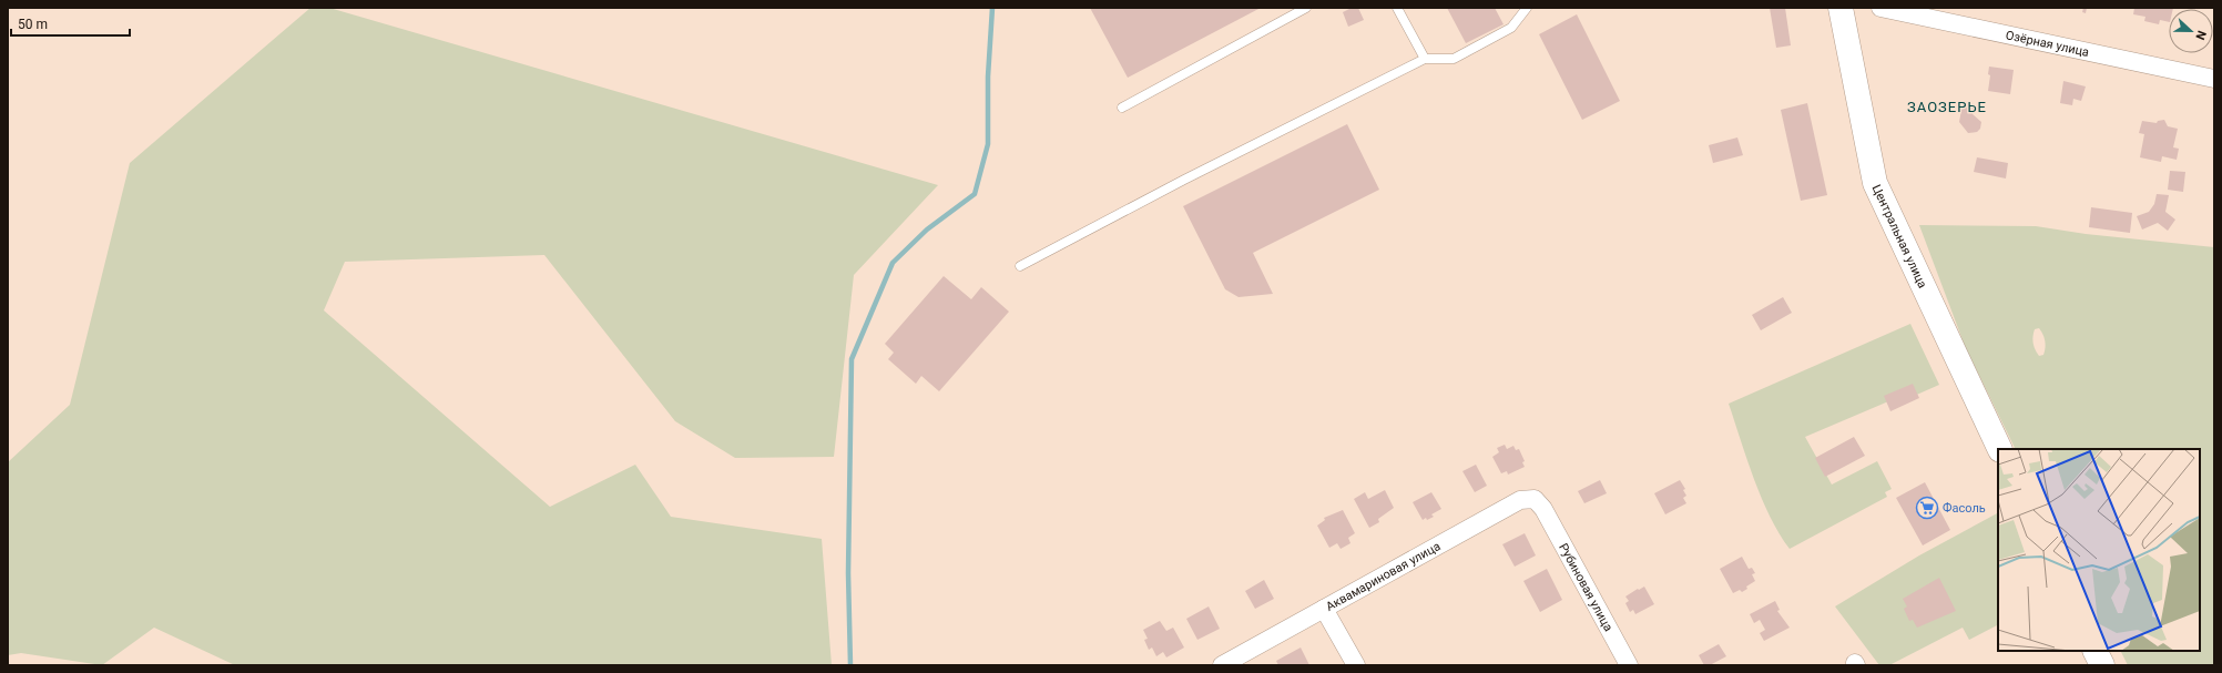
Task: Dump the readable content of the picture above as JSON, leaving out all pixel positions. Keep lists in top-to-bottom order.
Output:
{
  "streets": {
    "main road": ["Центральная улица"],
    "street": ["Озёрная улица", "Аквамариновая улица", "Рубиновая улица"]
  },
  "crossings": [
    ["Аквамариновая улица", "Рубиновая улица"]
  ],
  "districts": ["ЗАОЗЕРЬЕ"],
  "places": {
    "supermarket": ["Фасоль"]
  },
  "scale_bar": "50 m",
  "north": "right"
}
